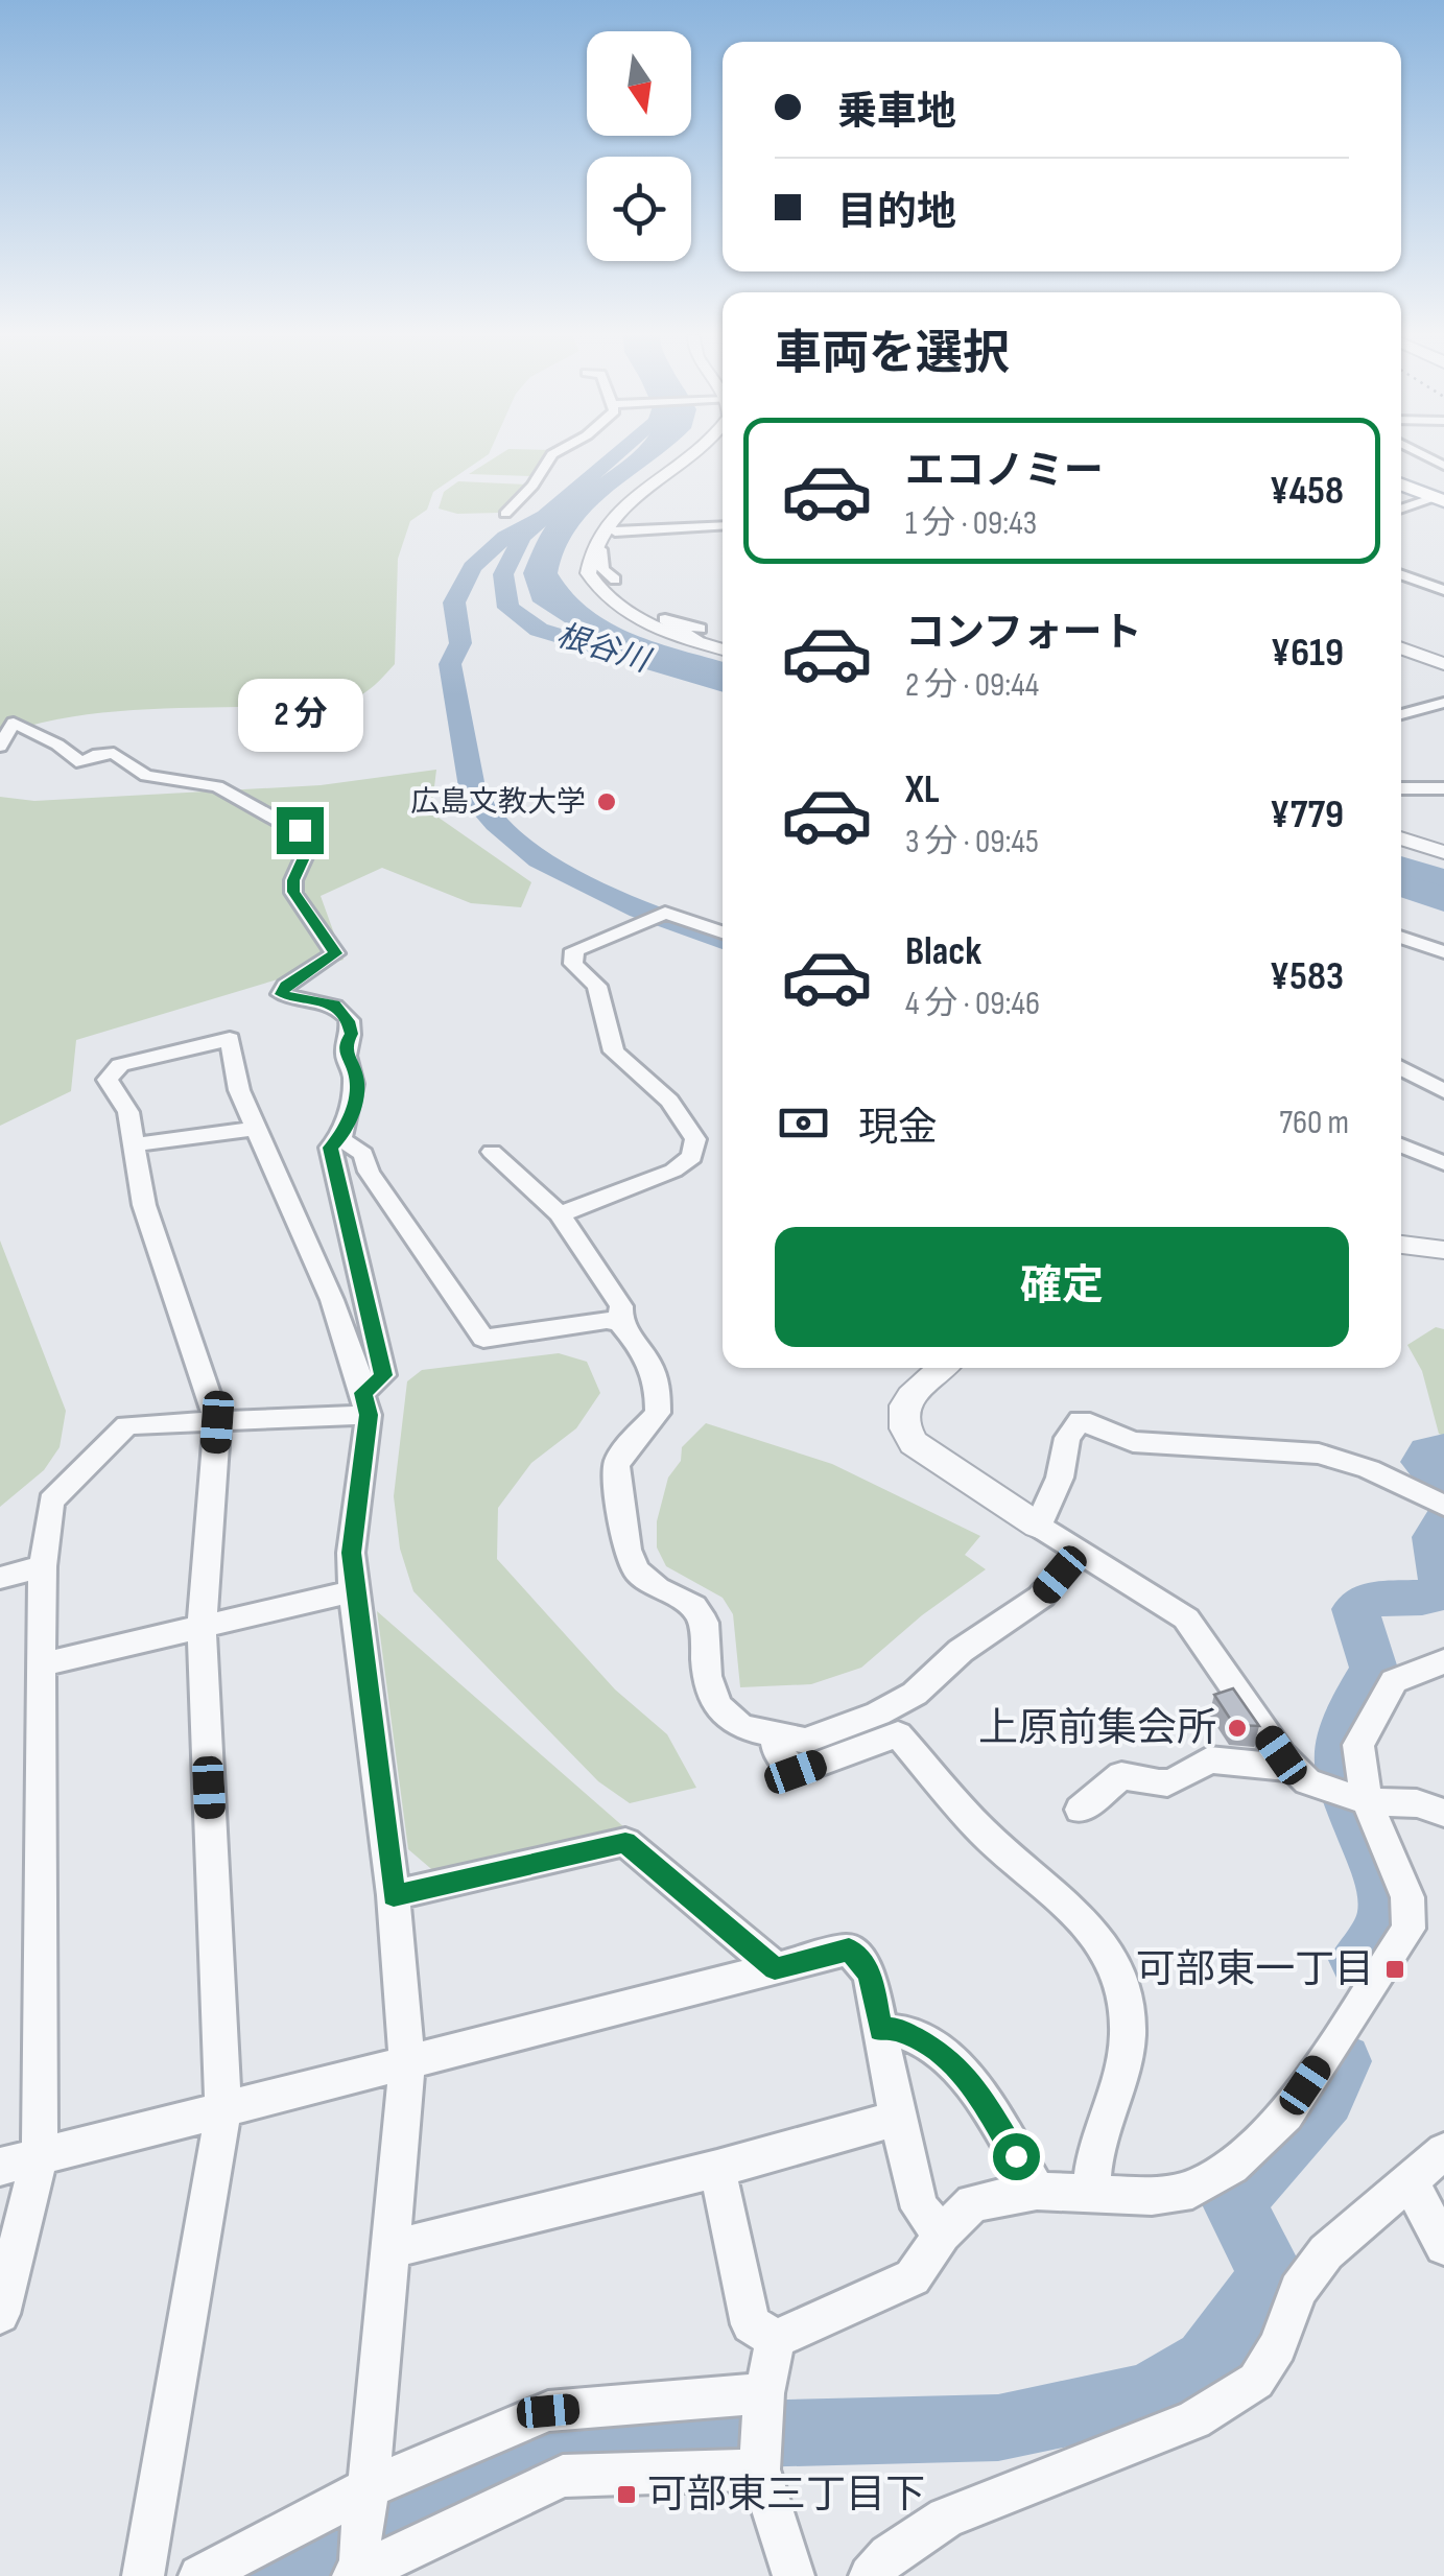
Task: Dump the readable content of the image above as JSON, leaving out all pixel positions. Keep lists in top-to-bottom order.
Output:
{
  "water": ["根谷川"],
  "places": {
    "other": ["広島文教大学", "上原前集会所"],
    "transit": ["可部東一丁目", "可部東三丁目下"]
  },
  "north": "bottom",
  "page": {
    "banner": ["乗車地", "目的地"],
    "heading": "車両を選択",
    "list": [
      {
        "name": "エコノミー",
        "note": "1 分 · 09:43",
        "value": "¥458"
      },
      {
        "name": "コンフォート",
        "note": "2 分 · 09:44",
        "value": "¥619"
      },
      {
        "name": "XL",
        "note": "3 分 · 09:45",
        "value": "¥779"
      },
      {
        "name": "Black",
        "note": "4 分 · 09:46",
        "value": "¥583"
      }
    ],
    "bubble": "2 分",
    "pay": ["現金", "760 m"],
    "buttons": "確定"
  }
}
